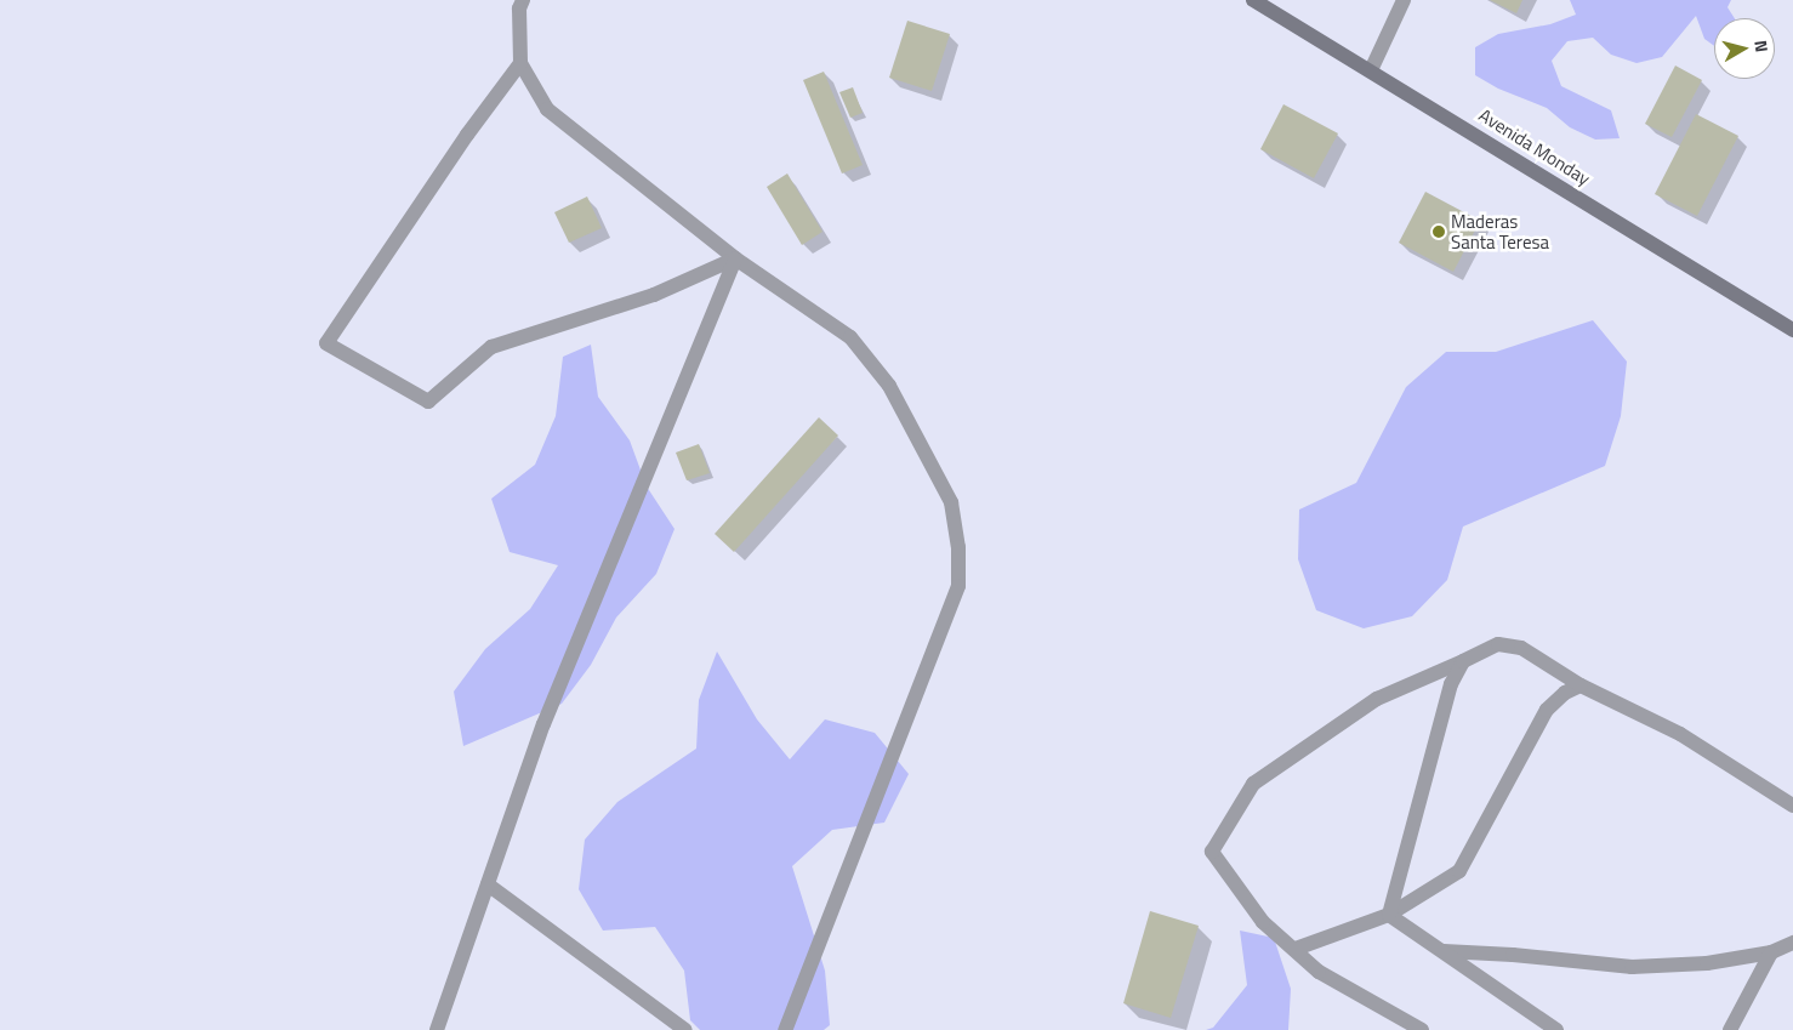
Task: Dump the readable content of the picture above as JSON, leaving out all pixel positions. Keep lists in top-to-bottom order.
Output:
{
  "streets": {
    "main road": ["Avenida Monday"]
  },
  "places": ["Maderas Santa Teresa"],
  "north": "right"
}
